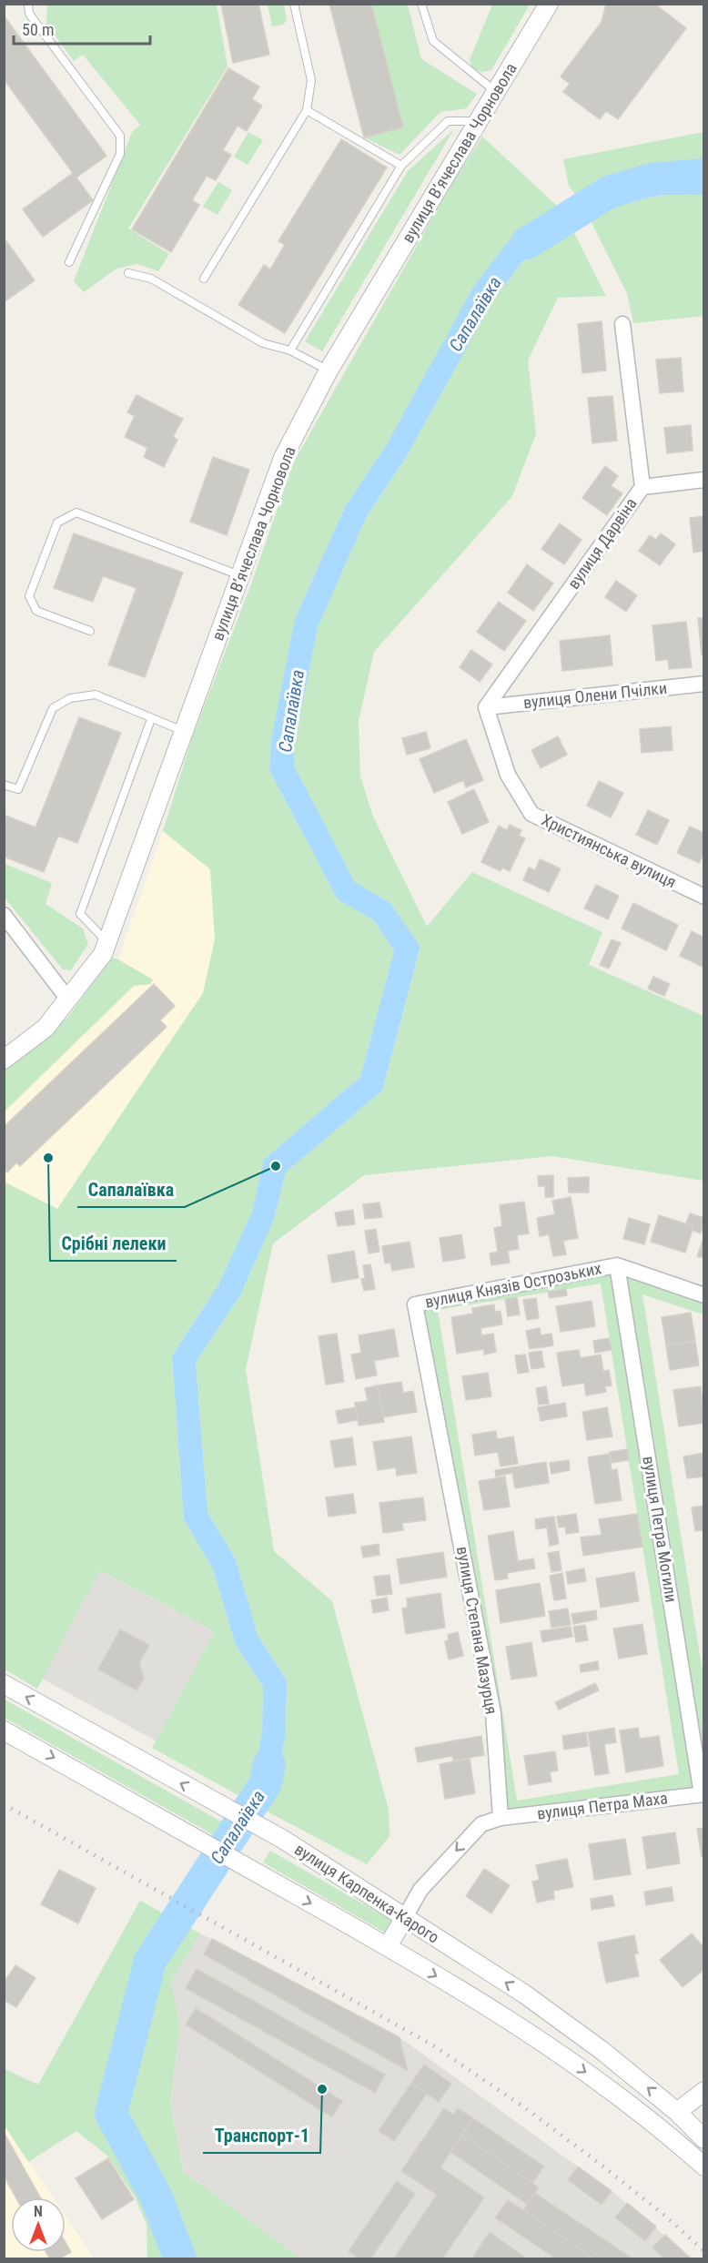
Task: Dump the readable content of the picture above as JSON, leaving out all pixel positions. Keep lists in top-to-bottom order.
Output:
{
  "streets": {
    "street": [
      "вулиця Вʼячеслава Чорновола",
      "вулиця Дарвіна",
      "вулиця Олени Пчілки",
      "Християнська вулиця",
      "вулиця Князів Острозьких",
      "вулиця Петра Могили",
      "вулиця Степана Мазурця",
      "вулиця Петра Маха",
      "вулиця Карпенка-Карого"
    ]
  },
  "crossings": [
    ["вулиця Дарвіна", "вулиця Олени Пчілки"],
    ["вулиця Дарвіна", "Християнська вулиця"],
    ["вулиця Олени Пчілки", "Християнська вулиця"],
    ["вулиця Князів Острозьких", "вулиця Петра Могили"],
    ["вулиця Князів Острозьких", "вулиця Степана Мазурця"],
    ["вулиця Петра Могили", "вулиця Петра Маха"],
    ["вулиця Степана Мазурця", "вулиця Петра Маха"]
  ],
  "water": ["Сапалаївка"],
  "places": ["Срібні лелеки", "Сапалаївка", "Транспорт-1"],
  "scale_bar": "50 m",
  "north": "top"
}
